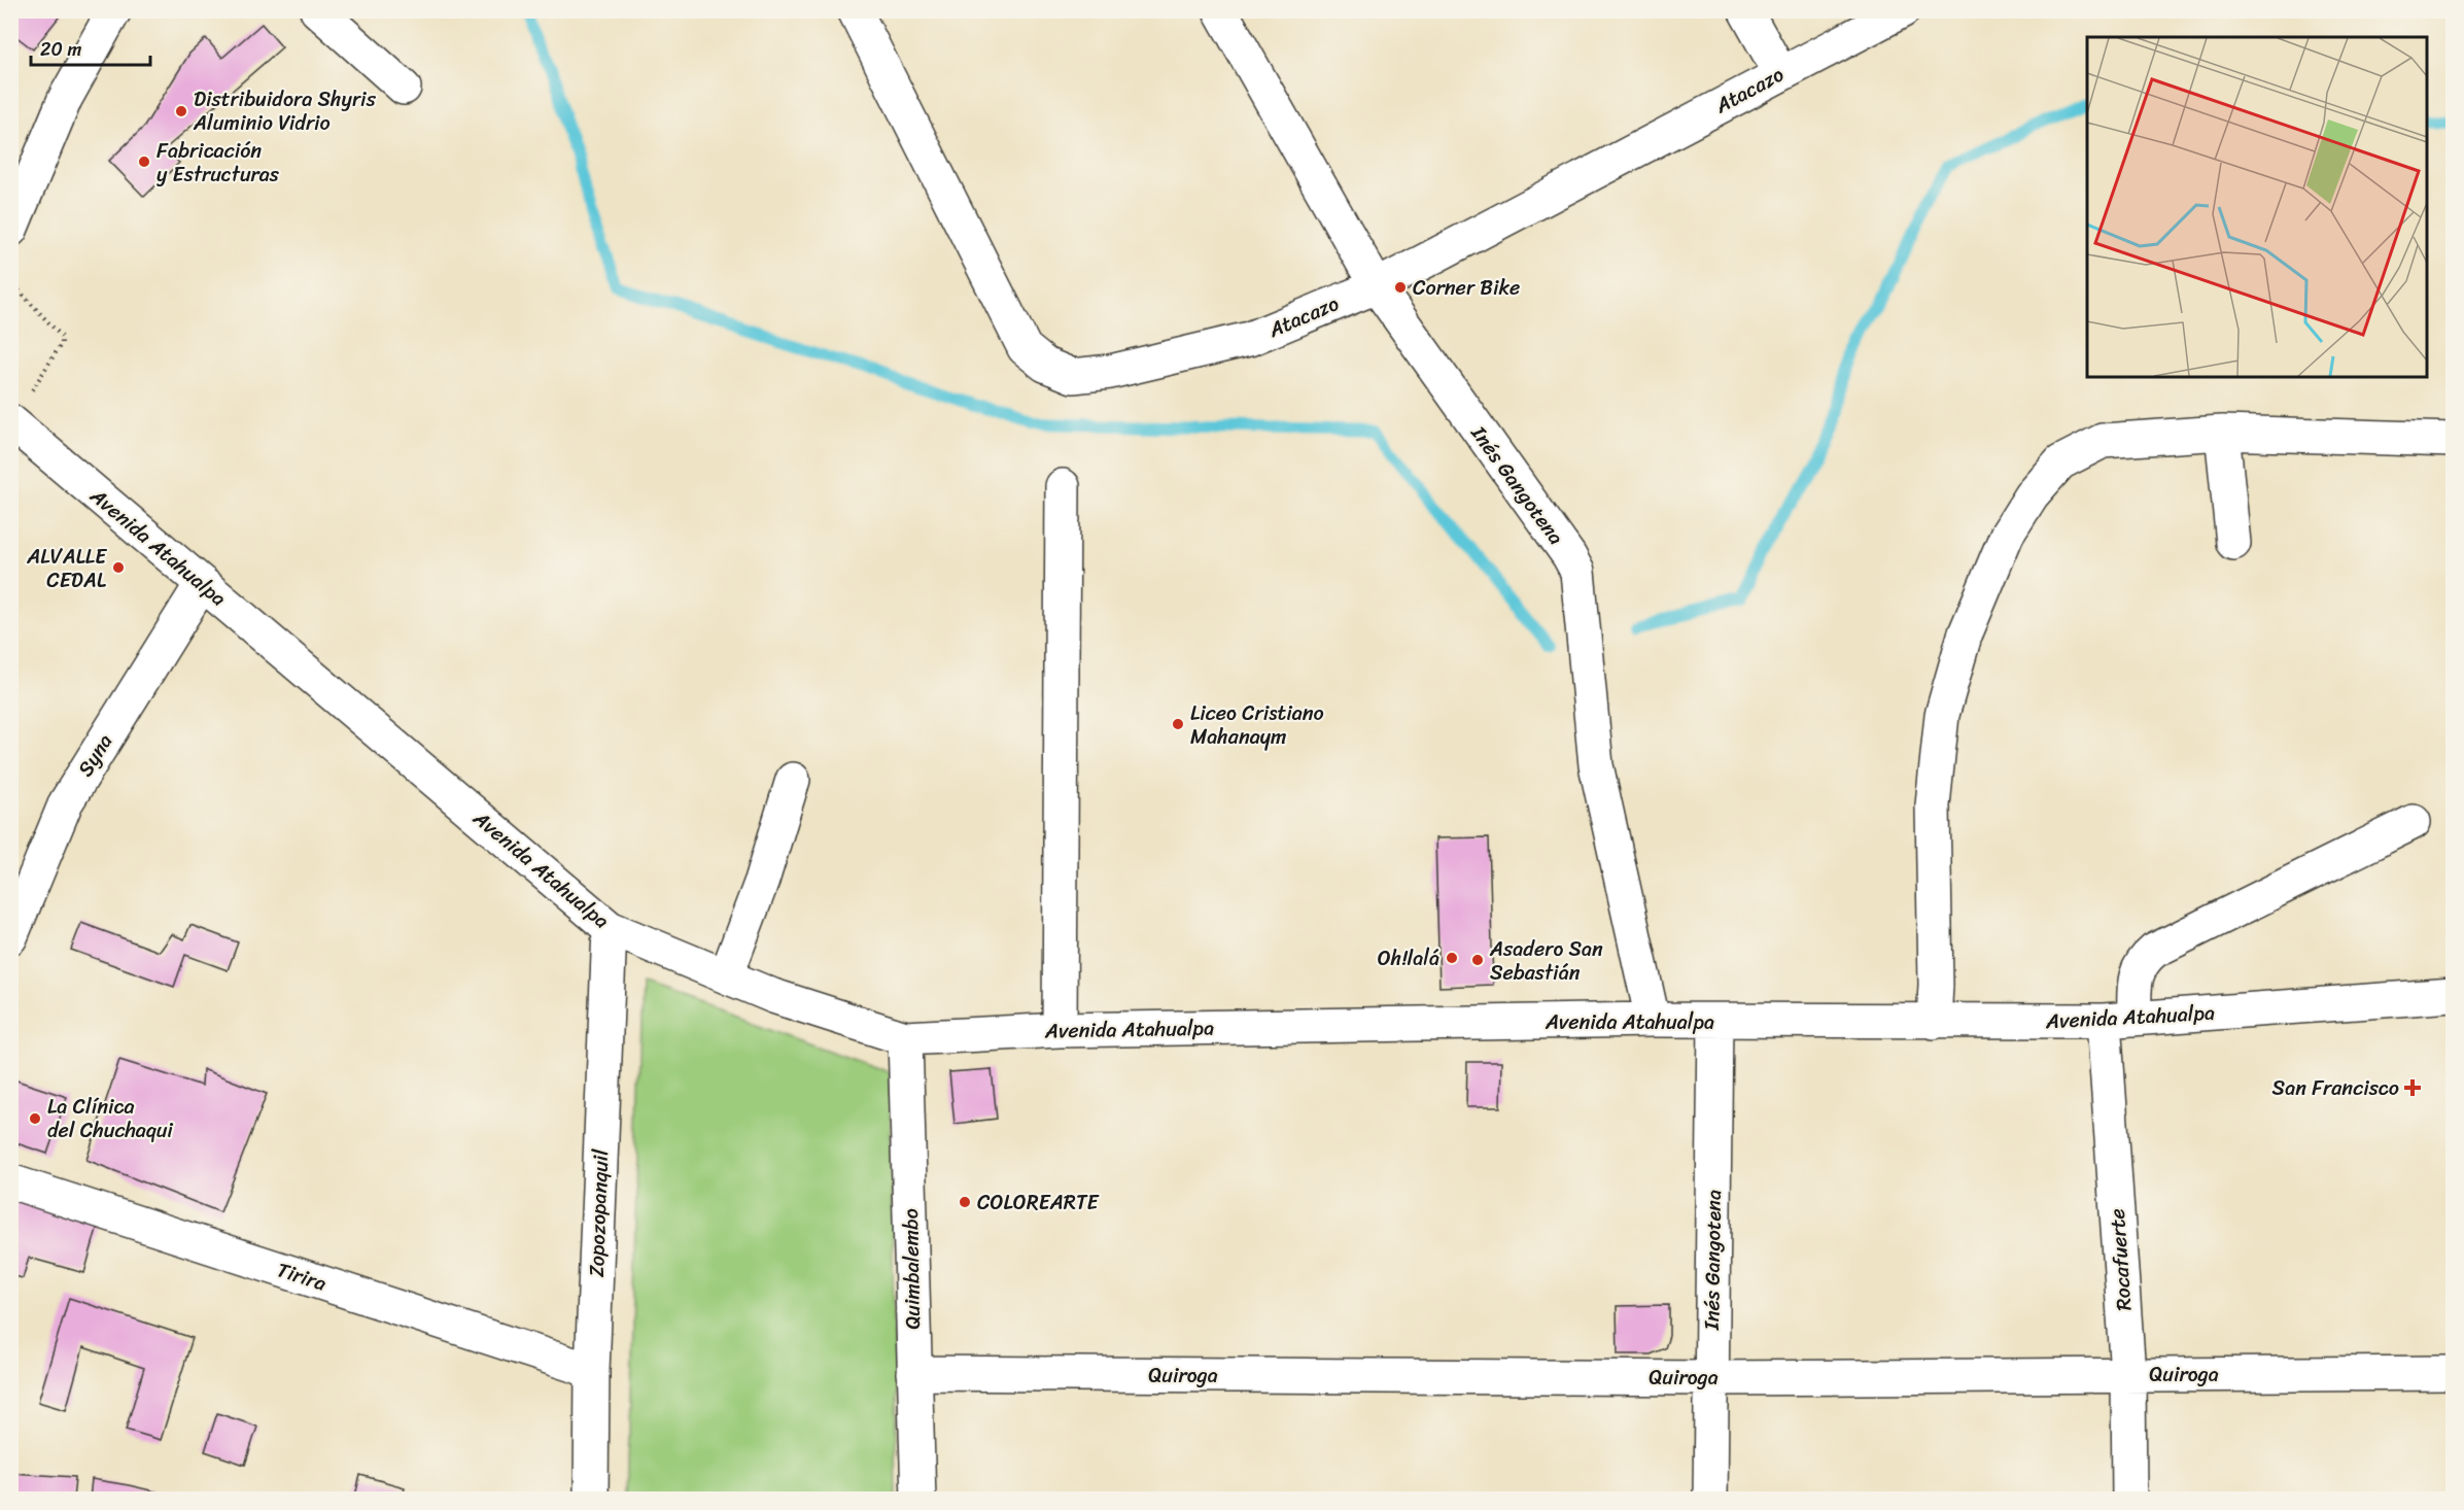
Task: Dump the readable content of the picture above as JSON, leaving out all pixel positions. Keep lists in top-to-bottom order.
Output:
{
  "streets": {
    "street": [
      "Atacazo",
      "Inés Gangotena",
      "Avenida Atahualpa",
      "Syna",
      "Zopozopanquil",
      "Rocafuerte",
      "Quimbalembo",
      "Tirira",
      "Quiroga"
    ]
  },
  "crossings": [
    ["Atacazo", "Inés Gangotena"],
    ["Inés Gangotena", "Avenida Atahualpa"],
    ["Inés Gangotena", "Quiroga"],
    ["Avenida Atahualpa", "Syna"],
    ["Avenida Atahualpa", "Zopozopanquil"],
    ["Avenida Atahualpa", "Rocafuerte"],
    ["Avenida Atahualpa", "Quimbalembo"],
    ["Zopozopanquil", "Tirira"],
    ["Rocafuerte", "Quiroga"],
    ["Quimbalembo", "Quiroga"]
  ],
  "places": {
    "other": [
      "Distribuidora Shyris Aluminio Vidrio",
      "Fabricación y Estructuras",
      "Corner Bike",
      "ALVALLE CEDAL",
      "Liceo Cristiano Mahanaym",
      "Oh!lalá",
      "Asadero San Sebastián",
      "La Clínica del Chuchaqui",
      "COLOREARTE"
    ],
    "health": ["San Francisco"]
  },
  "scale_bar": "20 m"
}
